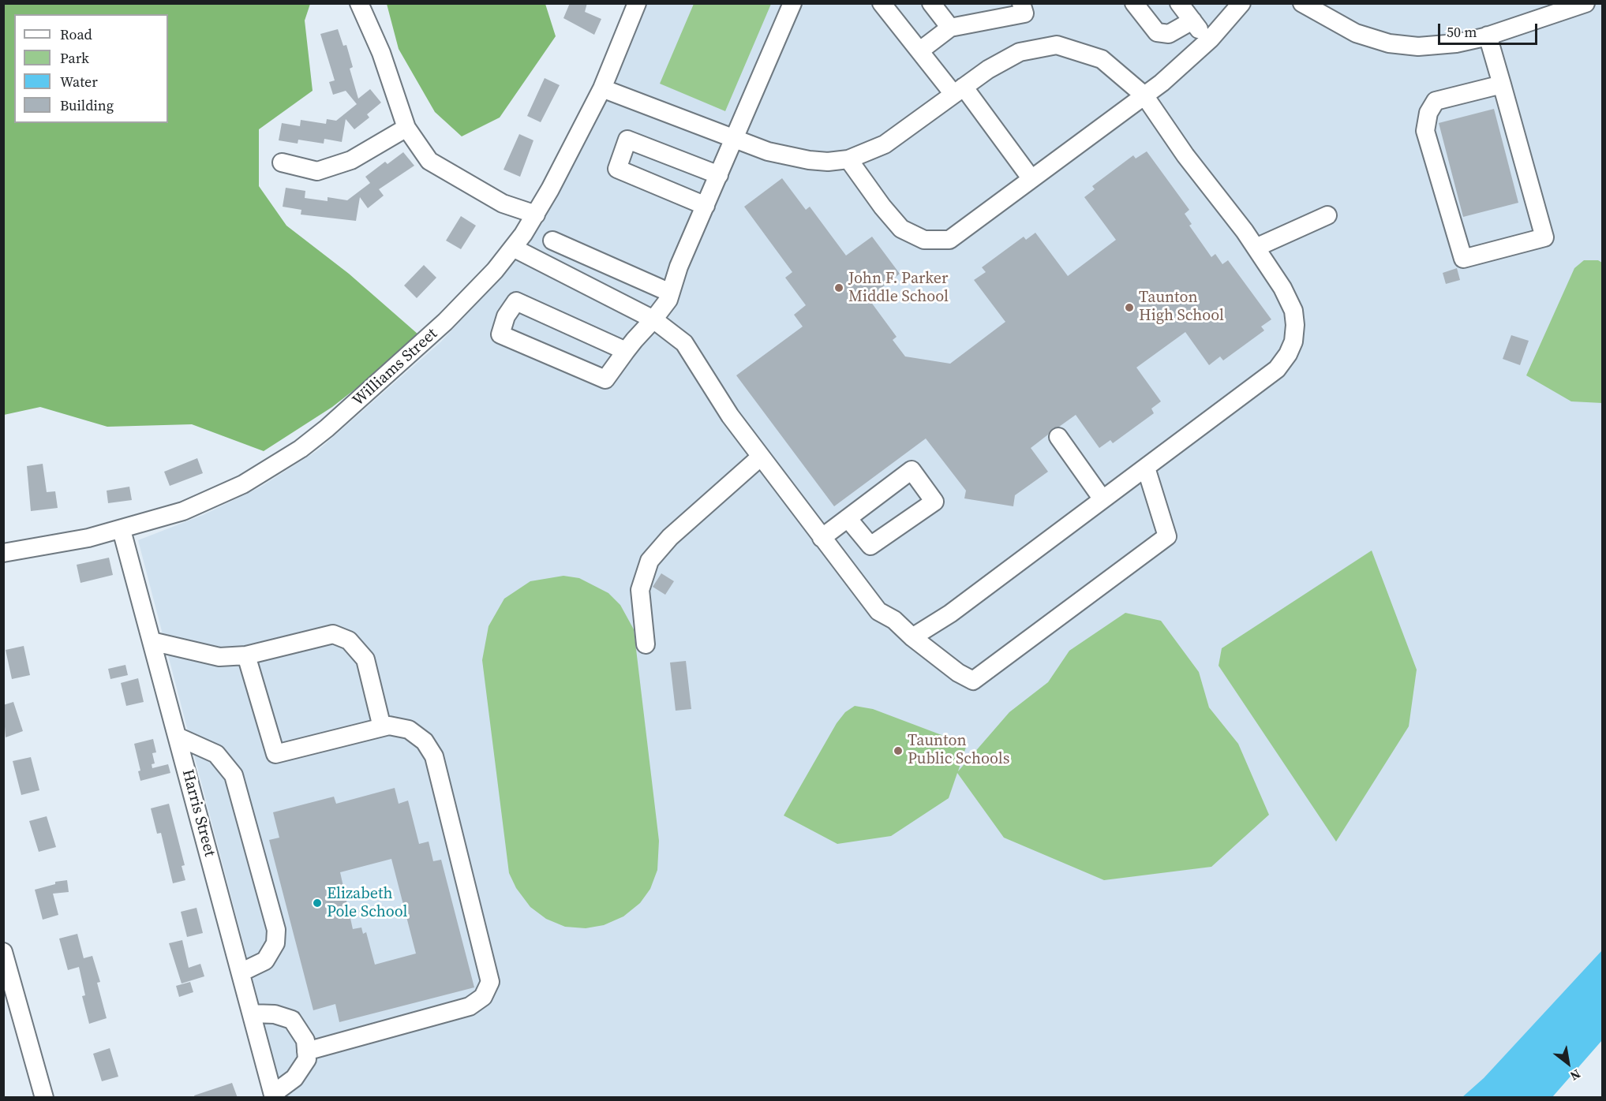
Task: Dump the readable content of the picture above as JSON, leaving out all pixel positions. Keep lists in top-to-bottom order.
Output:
{
  "streets": {
    "street": ["Williams Street", "Harris Street"]
  },
  "crossings": [
    ["Williams Street", "Harris Street"]
  ],
  "places": [
    "John F. Parker Middle School",
    "Taunton High School",
    "Taunton Public Schools",
    "Elizabeth Pole School"
  ],
  "legend": [
    "Road",
    "Park",
    "Water",
    "Building"
  ],
  "scale_bar": "50 m",
  "north": "bottom right"
}
